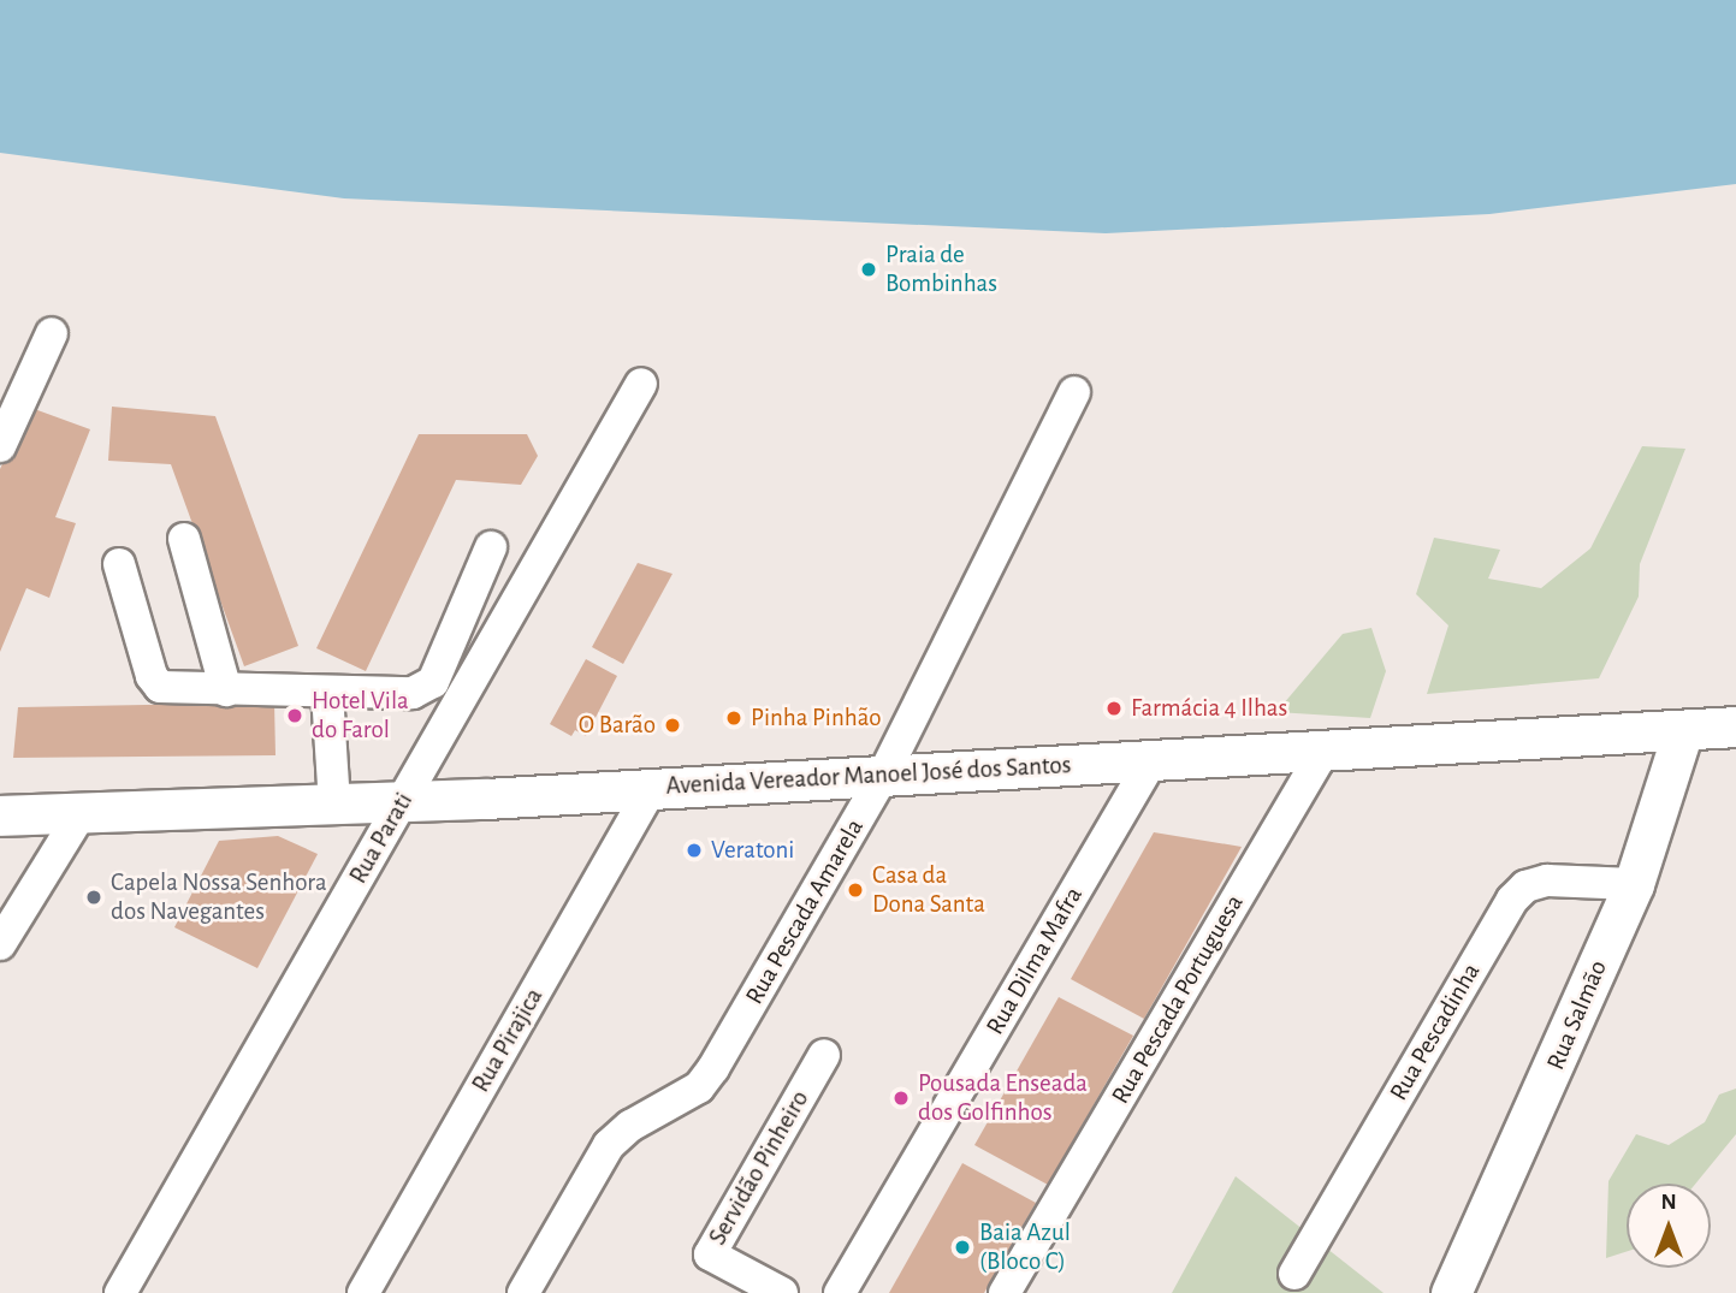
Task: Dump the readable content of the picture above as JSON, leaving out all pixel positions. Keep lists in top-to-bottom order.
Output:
{
  "streets": {
    "main road": ["Avenida Vereador Manoel José dos Santos", "Rua Salmão"],
    "street": [
      "Rua Parati",
      "Rua Pescada Amarela",
      "Rua Dilma Mafra",
      "Rua Pescada Portuguesa",
      "Rua Pescadinha",
      "Rua Pirajica",
      "Servidão Pinheiro"
    ]
  },
  "crossings": [
    ["Avenida Vereador Manoel José dos Santos", "Rua Parati"],
    ["Avenida Vereador Manoel José dos Santos", "Rua Pescada Amarela"],
    ["Avenida Vereador Manoel José dos Santos", "Rua Dilma Mafra"],
    ["Avenida Vereador Manoel José dos Santos", "Rua Pescada Portuguesa"],
    ["Avenida Vereador Manoel José dos Santos", "Rua Salmão"],
    ["Avenida Vereador Manoel José dos Santos", "Rua Pirajica"],
    ["Rua Salmão", "Rua Pescadinha"]
  ],
  "places": [
    "Praia de Bombinhas",
    "Farmácia 4 Ilhas",
    "Hotel Vila do Farol",
    "Pinha Pinhão",
    "O Barão",
    "Veratoni",
    "Casa da Dona Santa",
    "Capela Nossa Senhora dos Navegantes",
    "Pousada Enseada dos Golfinhos",
    "Baia Azul (Bloco C)"
  ],
  "north": "top"
}
